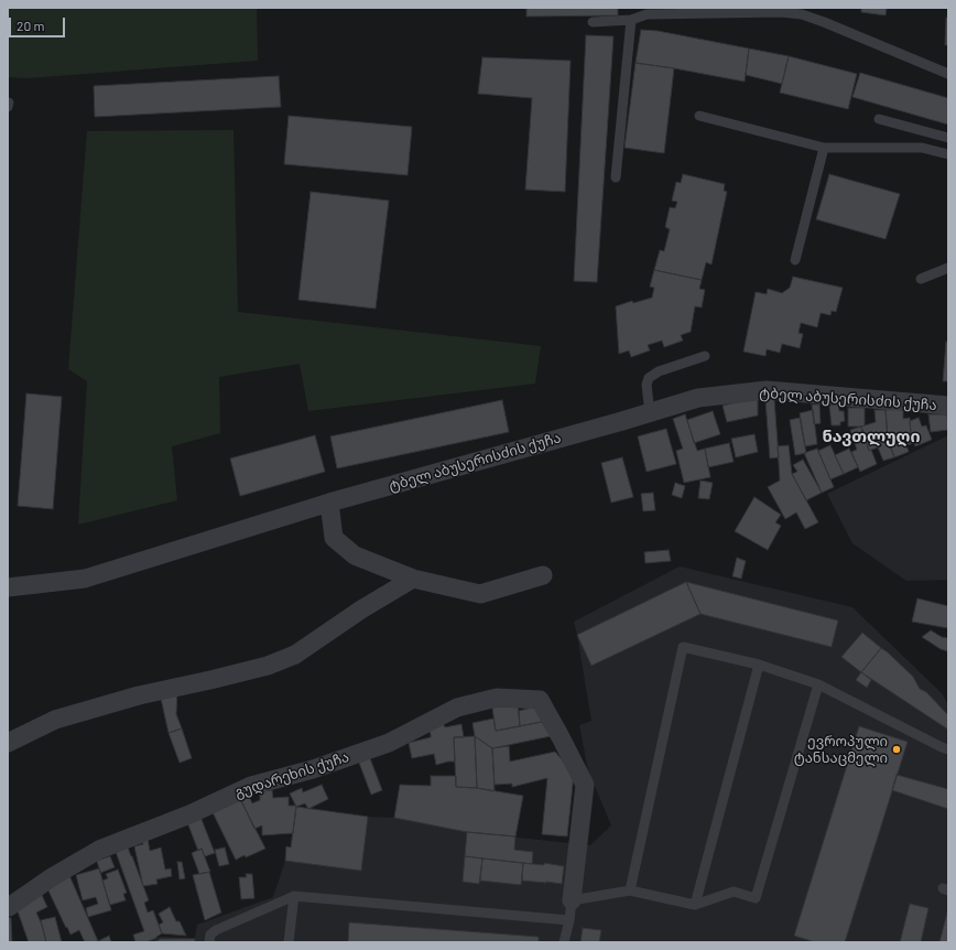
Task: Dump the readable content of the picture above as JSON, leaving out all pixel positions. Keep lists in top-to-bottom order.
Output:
{
  "streets": {
    "street": ["ტბელ აბუსერისძის ქუჩა", "გუდარეხის ქუჩა"]
  },
  "districts": ["ნავთლუღი"],
  "places": ["ევროპული ტანსაცმელი"],
  "scale_bar": "20 m"
}
